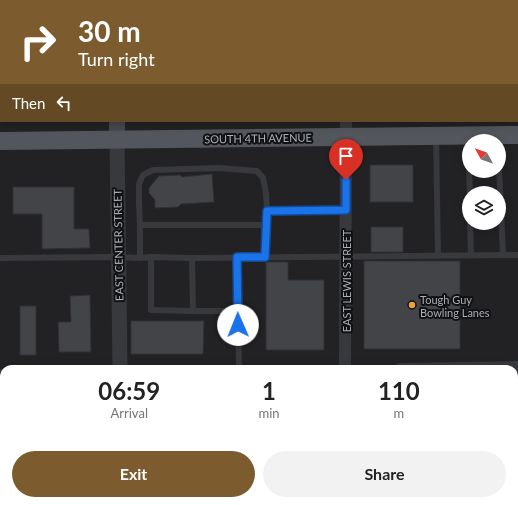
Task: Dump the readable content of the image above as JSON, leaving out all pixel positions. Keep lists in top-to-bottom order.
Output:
{
  "streets": {
    "main road": ["SOUTH 4TH AVENUE", "EAST CENTER STREET"],
    "street": ["EAST LEWIS STREET"]
  },
  "crossings": [
    ["SOUTH 4TH AVENUE", "EAST CENTER STREET"],
    ["SOUTH 4TH AVENUE", "EAST LEWIS STREET"]
  ],
  "places": ["Tough Guy Bowling Lanes"],
  "north": "top left",
  "page": {
    "turn": ["30 m", "Turn right"],
    "then": "Then",
    "eta": [
      "06:59",
      "Arrival",
      "1",
      "min",
      "110",
      "m"
    ],
    "buttons": ["Exit", "Share"]
  }
}
